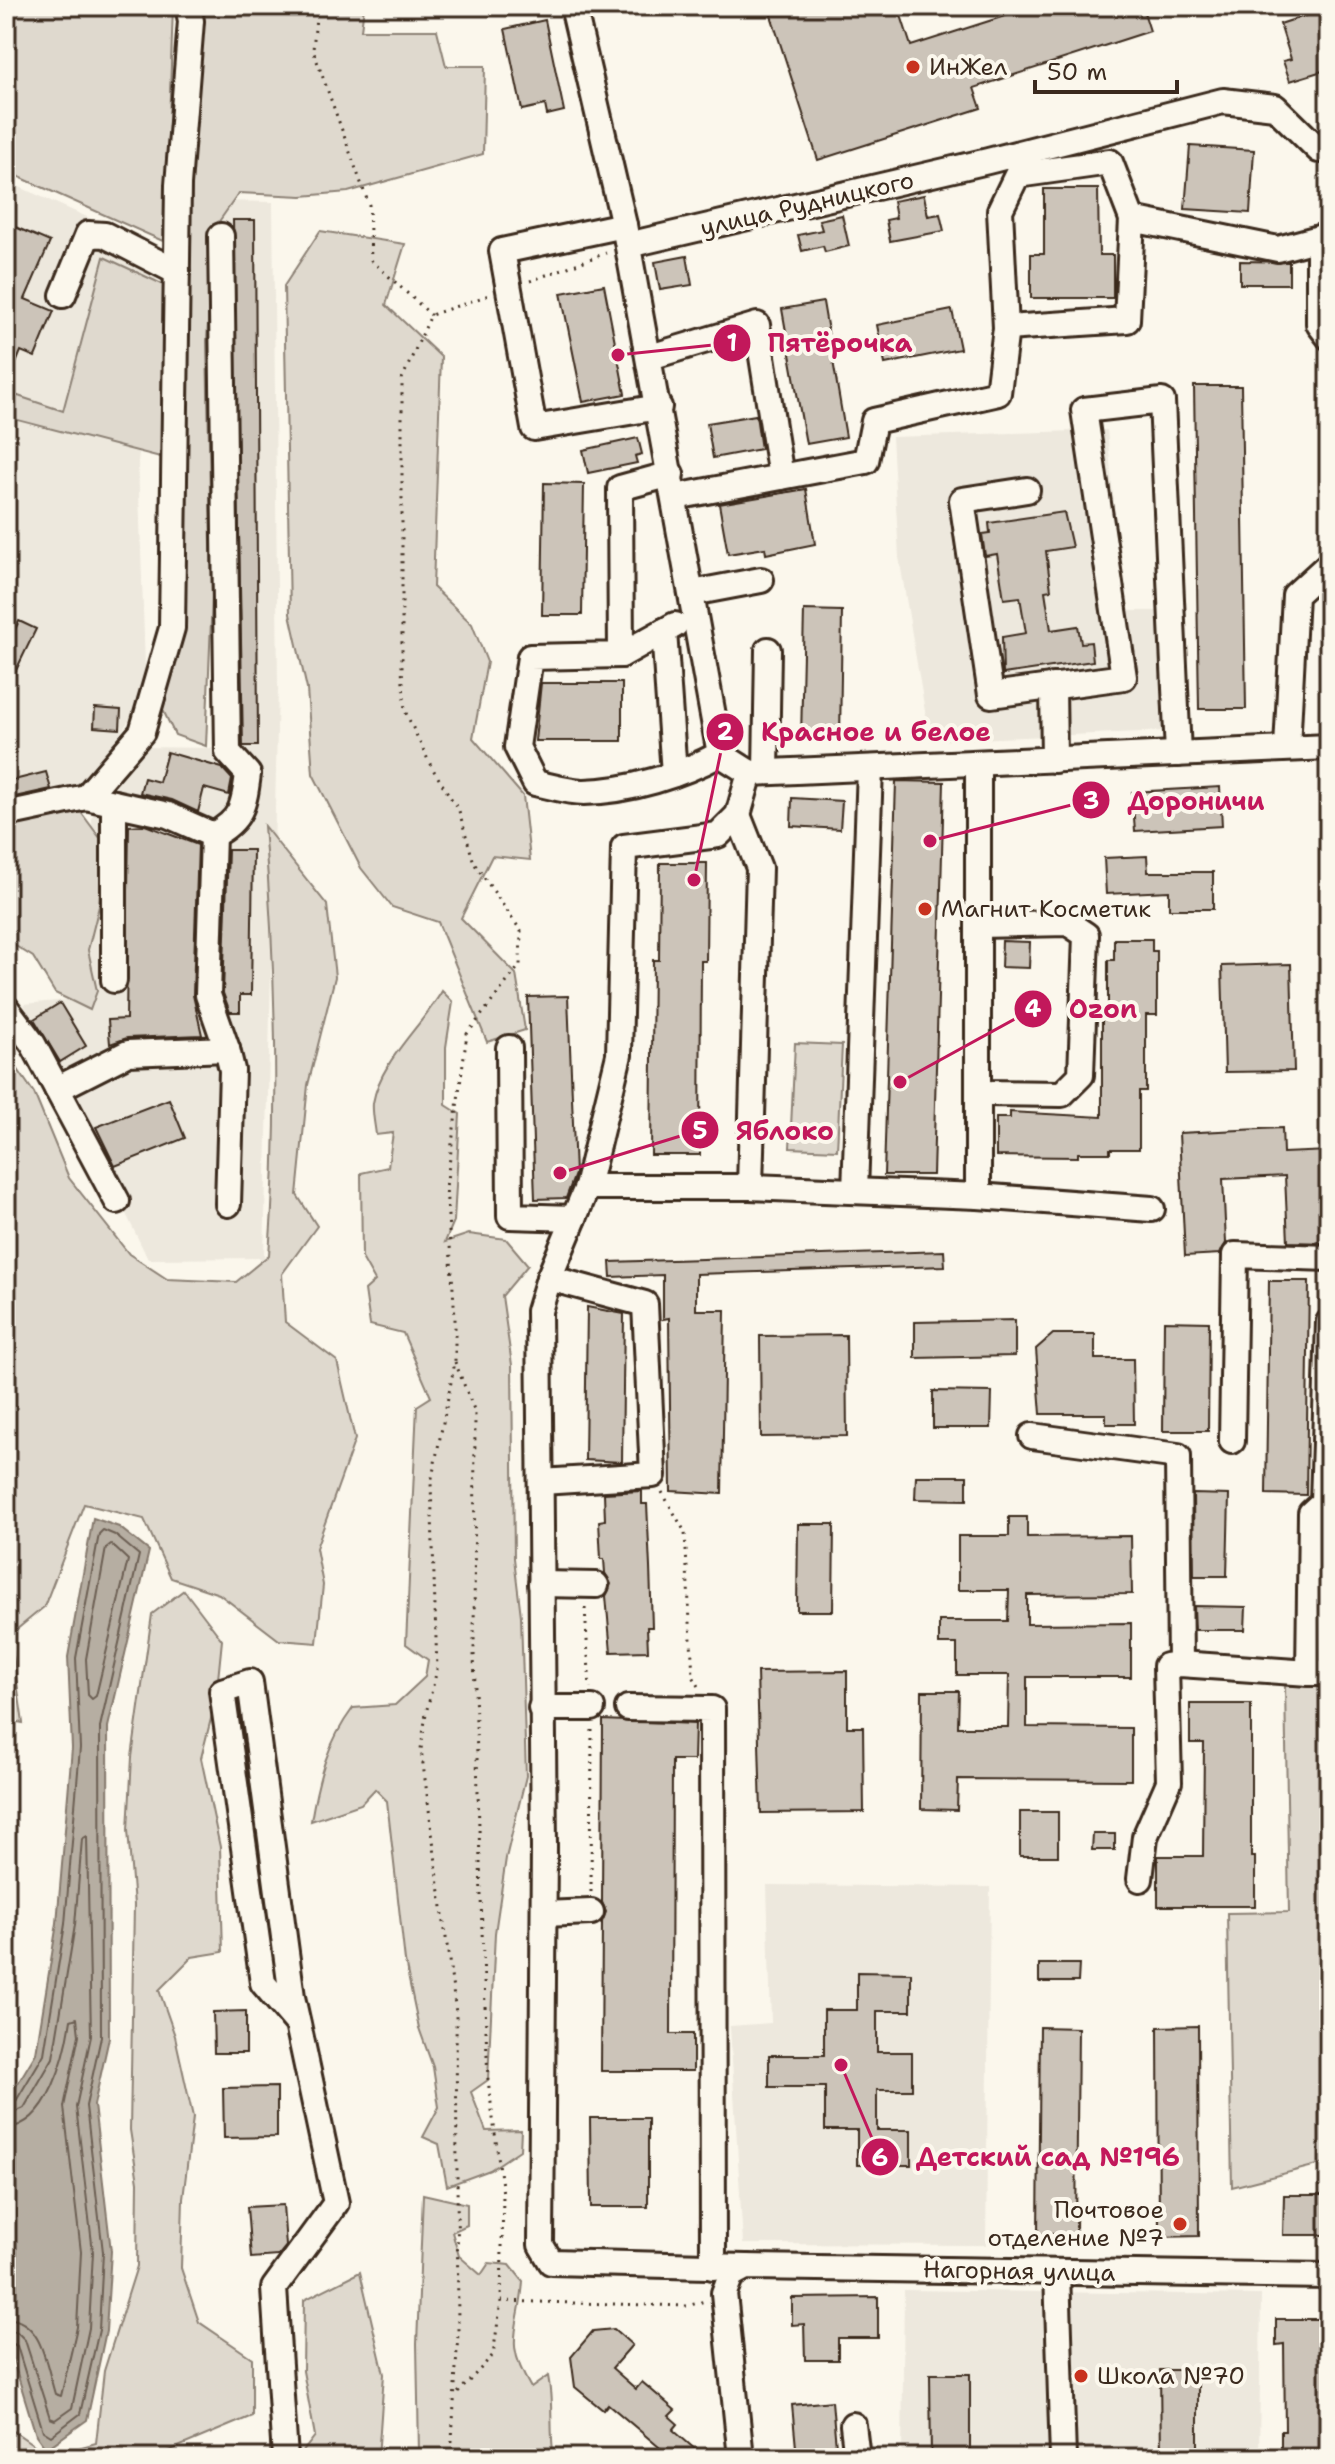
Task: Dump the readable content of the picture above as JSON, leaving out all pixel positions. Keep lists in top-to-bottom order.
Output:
{
  "streets": {
    "street": ["улица Рудницкого", "Нагорная улица"]
  },
  "places": [
    "ИнЖел",
    "Пятёрочка",
    "Дороничи",
    "Красное и белое",
    "Магнит Косметик",
    "Ozon",
    "Яблоко",
    "Детский сад №196",
    "Почтовое отделение №7",
    "Школа №70"
  ],
  "scale_bar": "50 m"
}
